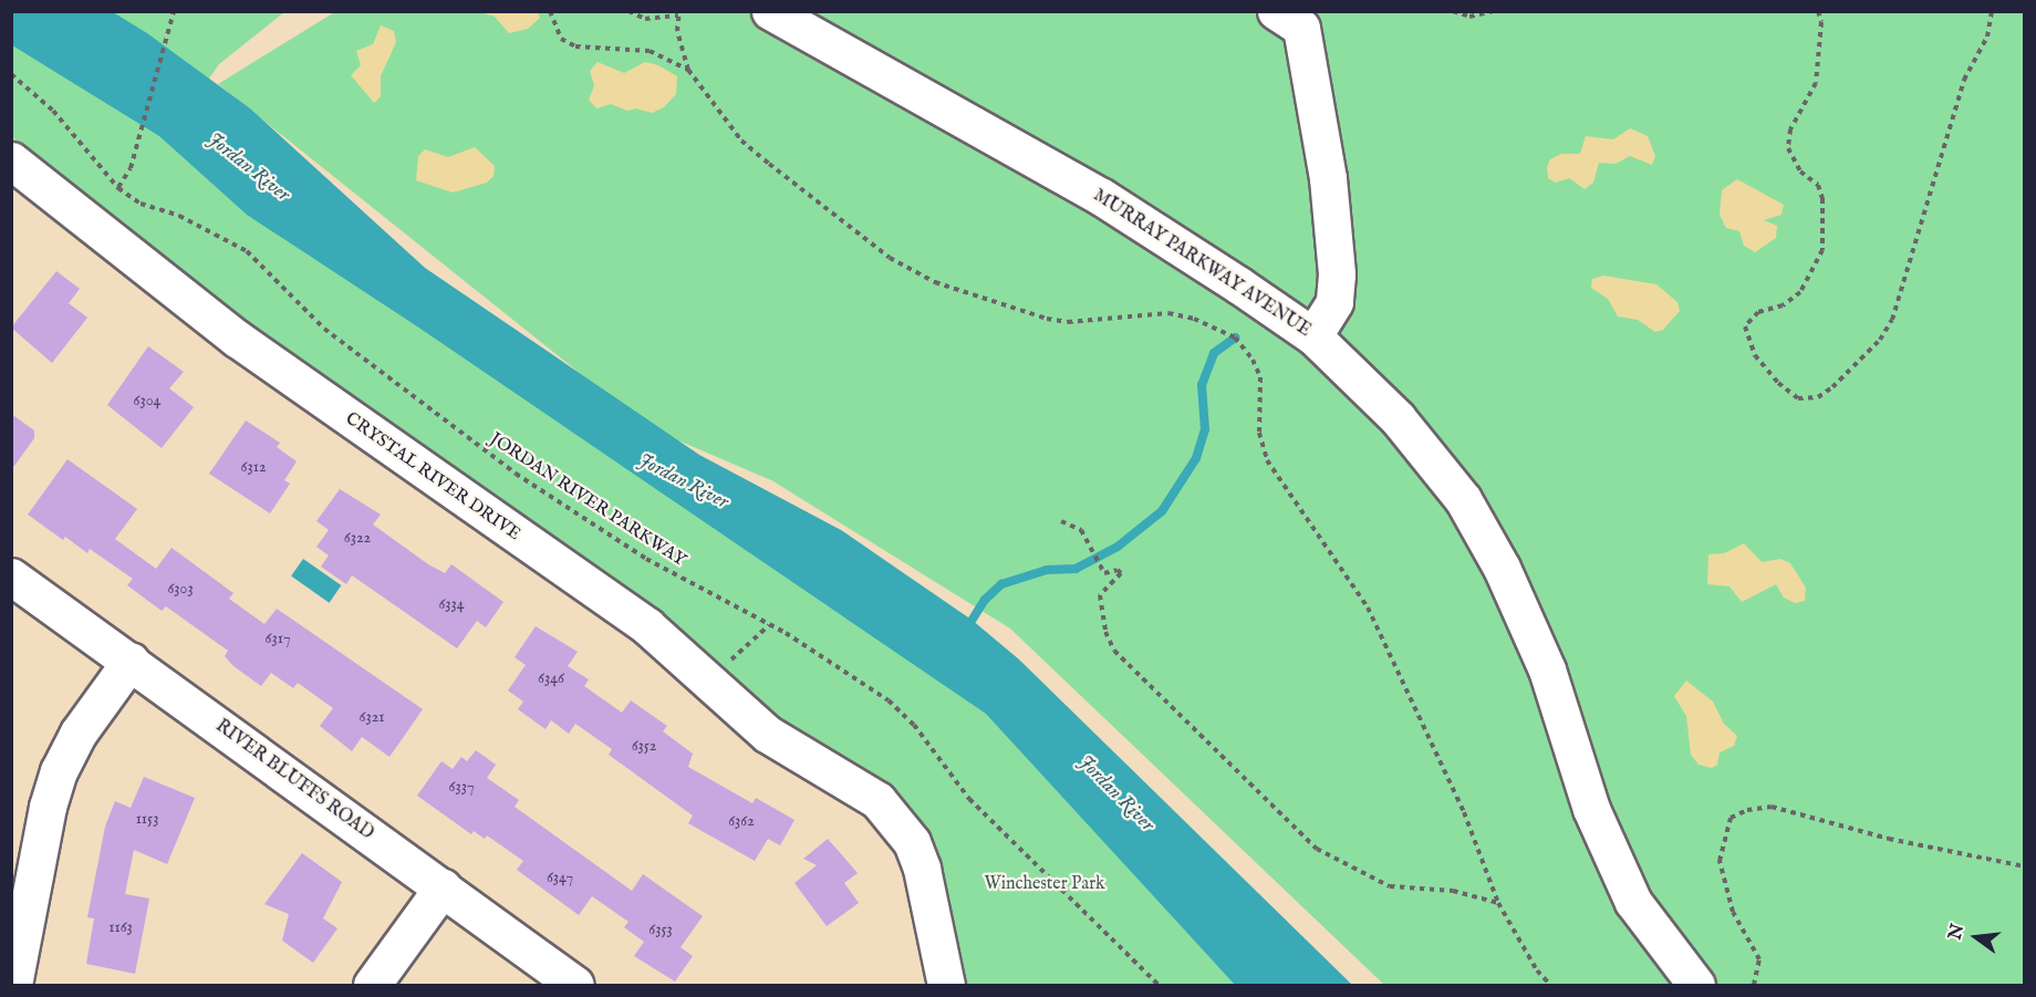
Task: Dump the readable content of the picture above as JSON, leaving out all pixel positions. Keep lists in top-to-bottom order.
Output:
{
  "streets": {
    "street": ["MURRAY PARKWAY AVENUE", "CRYSTAL RIVER DRIVE", "RIVER BLUFFS ROAD"],
    "path": ["JORDAN RIVER PARKWAY"]
  },
  "water": ["Jordan River"],
  "parks": ["Winchester Park"],
  "house_numbers": [
    "6304",
    "6312",
    "6322",
    "6303",
    "6334",
    "6317",
    "6346",
    "6321",
    "6352",
    "6337",
    "1153",
    "6362",
    "6347",
    "1163",
    "6353"
  ],
  "north": "left"
}
